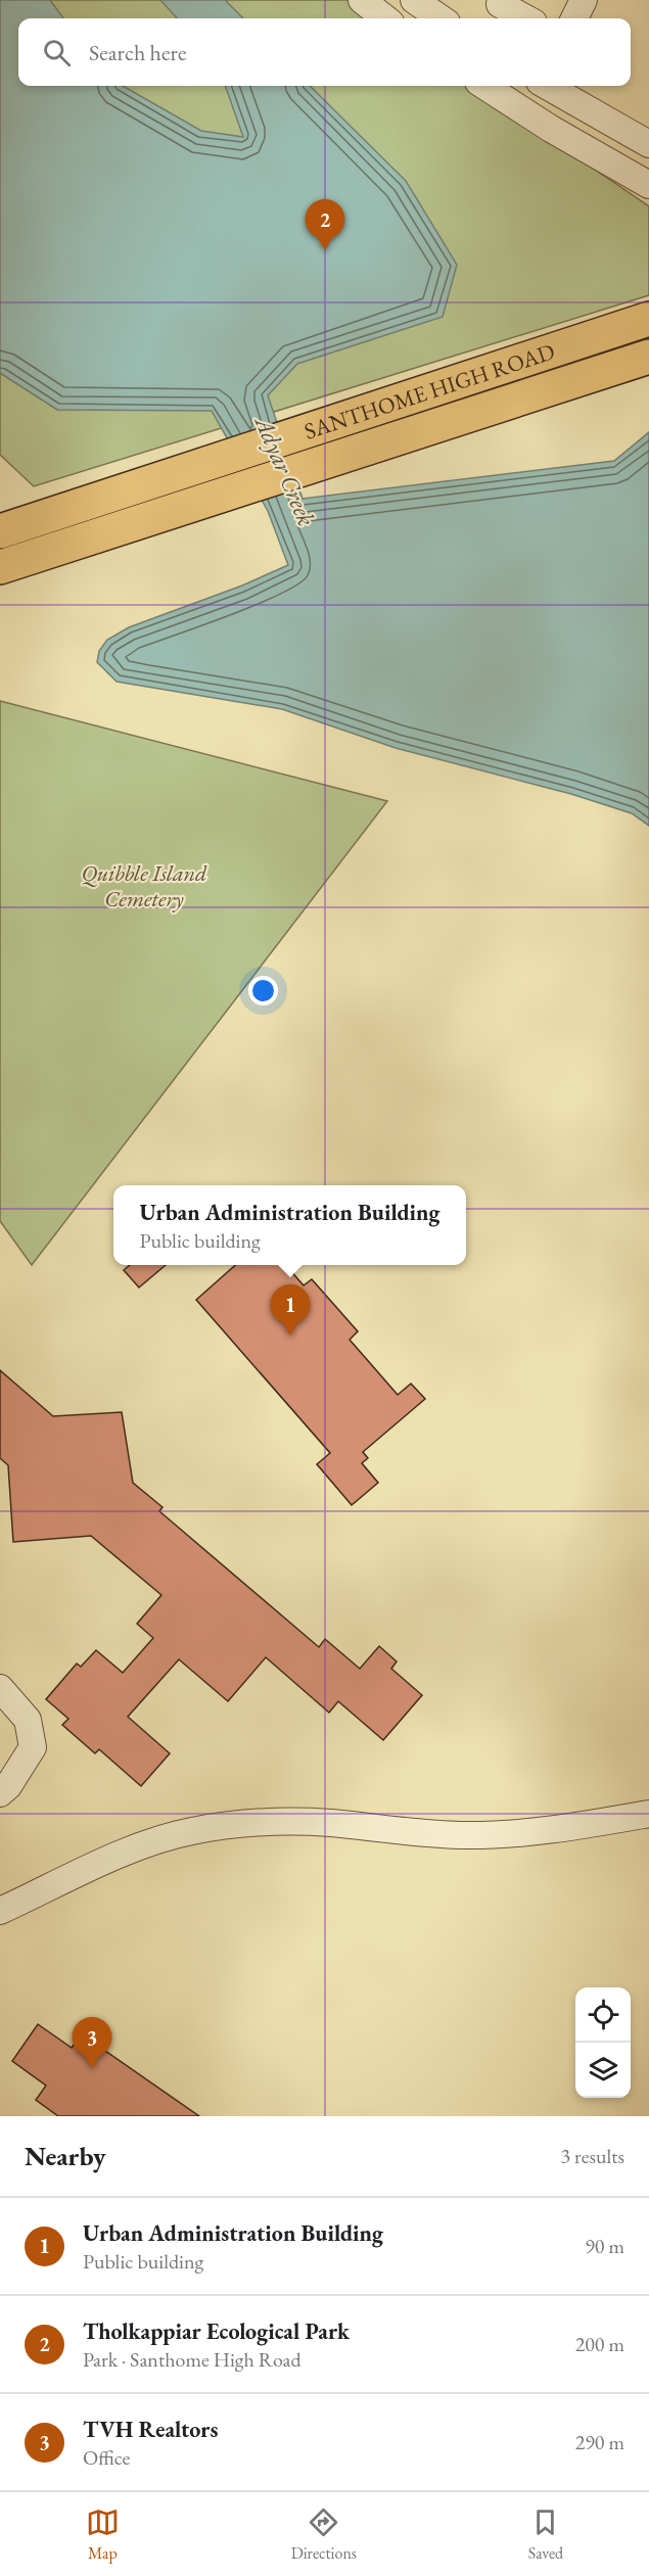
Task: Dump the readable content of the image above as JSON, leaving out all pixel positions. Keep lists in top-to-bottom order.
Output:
{
  "streets": {
    "main road": ["SANTHOME HIGH ROAD"]
  },
  "water": ["Adyar Creek"],
  "parks": ["Quibble Island Cemetery"],
  "page": {
    "search": "Search here",
    "pins": ["2", "1", "3"],
    "popup": ["Urban Administration Building", "Public building"],
    "heading": ["Nearby", "3 results"],
    "list": [
      {
        "mark": "1",
        "name": "Urban Administration Building",
        "note": "Public building",
        "value": "90 m"
      },
      {
        "mark": "2",
        "name": "Tholkappiar Ecological Park",
        "note": "Park · Santhome High Road",
        "value": "200 m"
      },
      {
        "mark": "3",
        "name": "TVH Realtors",
        "note": "Office",
        "value": "290 m"
      }
    ],
    "nav": ["Map", "Directions", "Saved"]
  }
}
